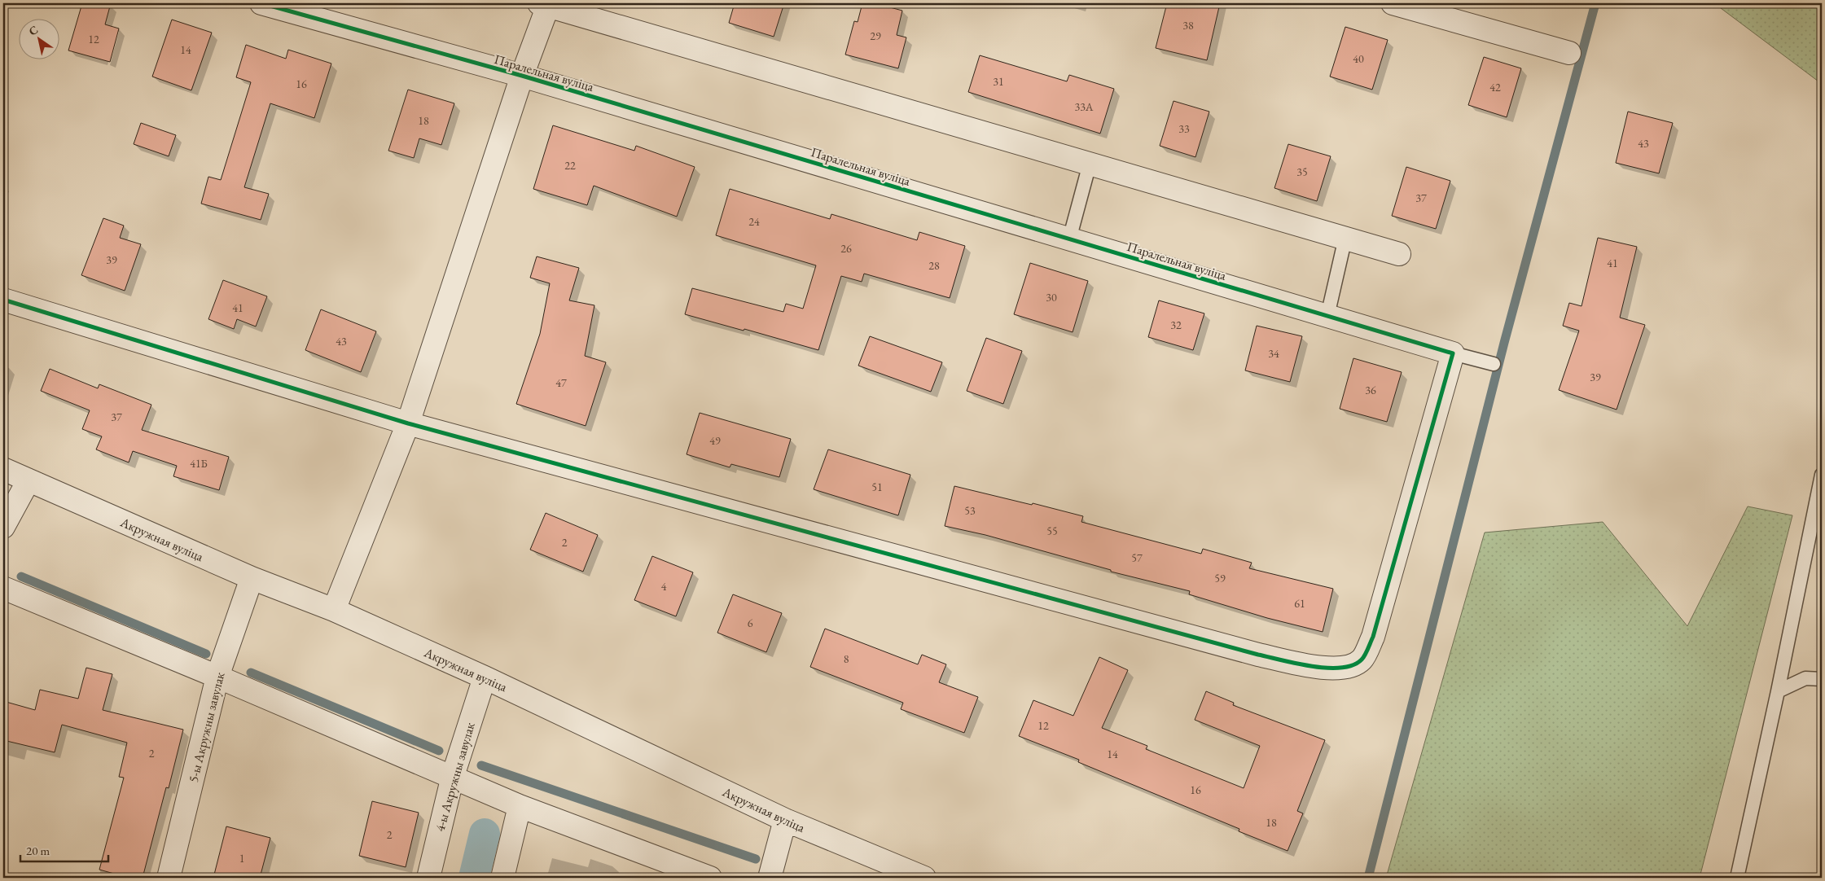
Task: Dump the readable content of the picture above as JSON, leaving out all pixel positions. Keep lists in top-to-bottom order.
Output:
{
  "streets": {
    "street": [
      "Паралельная вуліца",
      "Акружная вуліца",
      "5-ы Акружны завулак",
      "4-ы Акружны завулак"
    ]
  },
  "crossings": [
    ["Акружная вуліца", "5-ы Акружны завулак"],
    ["Акружная вуліца", "4-ы Акружны завулак"]
  ],
  "house_numbers": [
    "38",
    "29",
    "12",
    "14",
    "40",
    "31",
    "16",
    "42",
    "33А",
    "18",
    "33",
    "43",
    "22",
    "35",
    "37",
    "24",
    "26",
    "39",
    "41",
    "28",
    "30",
    "41",
    "32",
    "43",
    "34",
    "39",
    "47",
    "36",
    "37",
    "49",
    "41Б",
    "51",
    "53",
    "55",
    "2",
    "57",
    "59",
    "4",
    "61",
    "6",
    "8",
    "12",
    "2",
    "14",
    "16",
    "18",
    "2",
    "1"
  ],
  "scale_bar": "20 m",
  "north": "top left"
}
